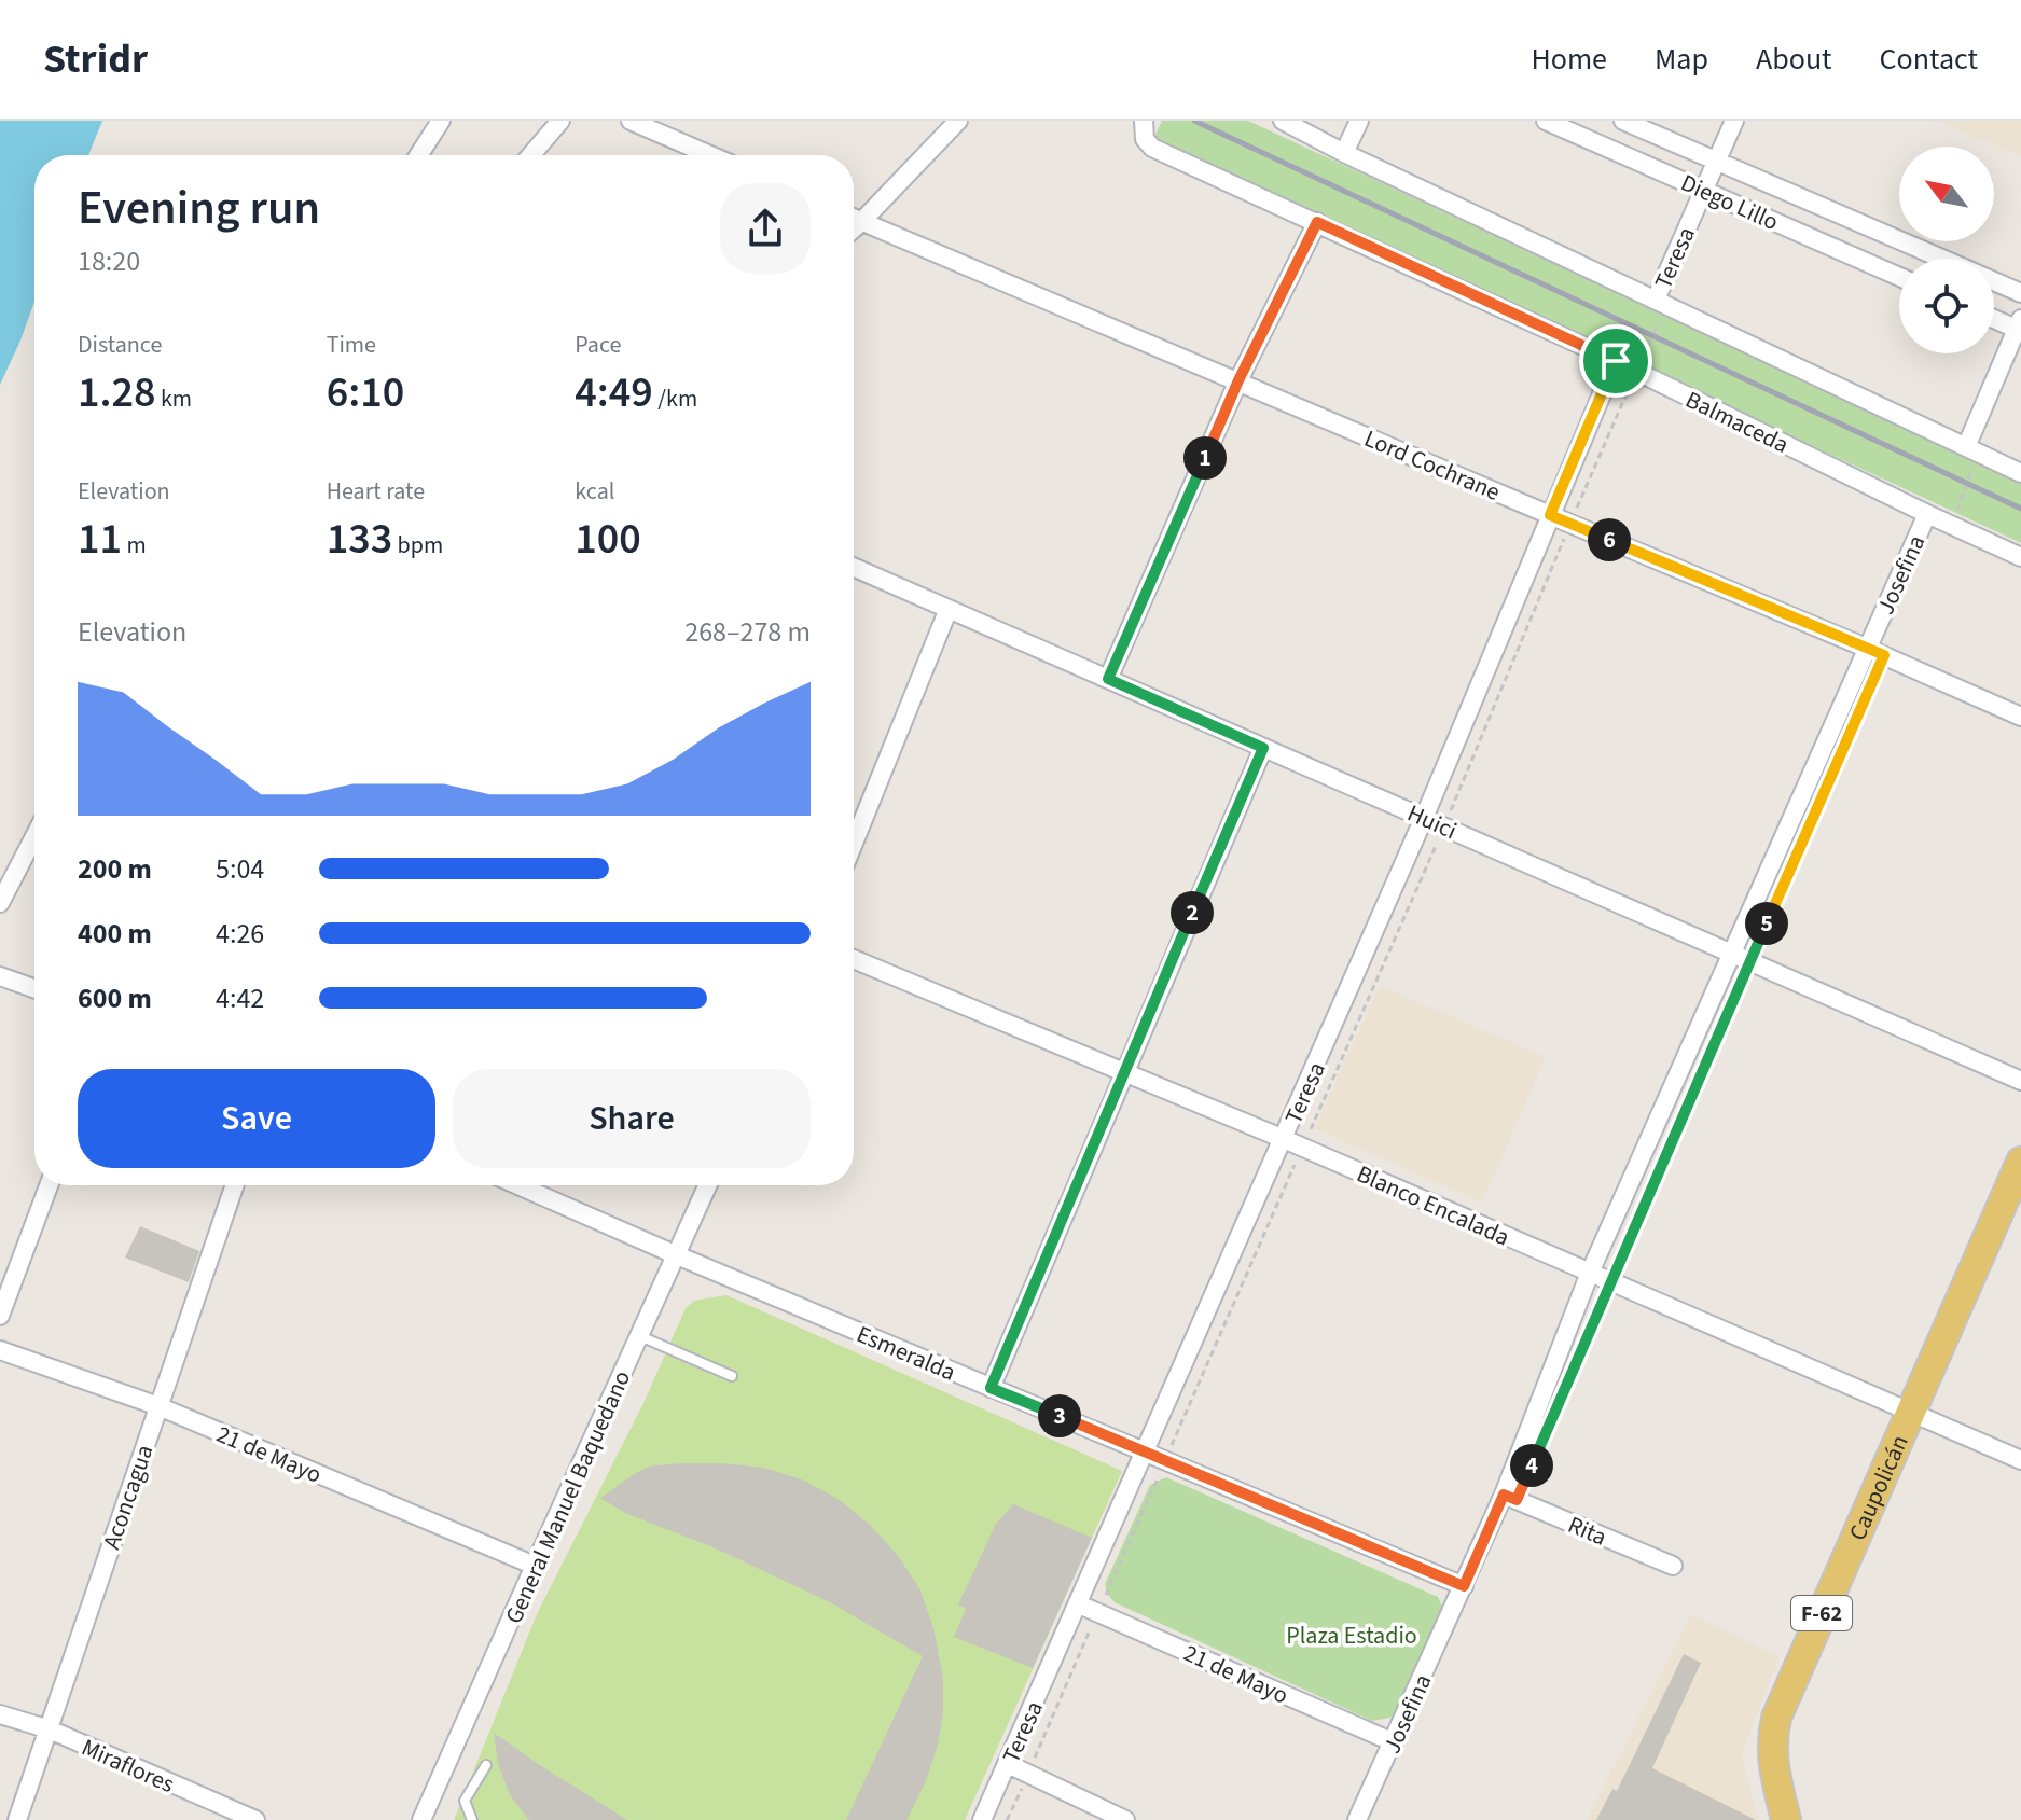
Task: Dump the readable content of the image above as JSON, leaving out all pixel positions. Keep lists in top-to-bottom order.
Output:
{
  "streets": {
    "main road": ["Caupolicán", "F-62"],
    "street": [
      "Diego Lillo",
      "Teresa",
      "Balmaceda",
      "Lord Cochrane",
      "Josefina",
      "Huici",
      "Blanco Encalada",
      "Esmeralda",
      "21 de Mayo",
      "Aconcagua",
      "General Manuel Baquedano",
      "Rita",
      "Miraflores"
    ]
  },
  "crossings": [
    ["Diego Lillo", "Teresa"],
    ["Teresa", "Balmaceda"],
    ["Teresa", "Lord Cochrane"],
    ["Teresa", "Huici"],
    ["Teresa", "Blanco Encalada"],
    ["Teresa", "Esmeralda"],
    ["Teresa", "21 de Mayo"],
    ["Balmaceda", "Josefina"],
    ["Lord Cochrane", "Josefina"],
    ["Josefina", "Huici"],
    ["Josefina", "Blanco Encalada"],
    ["Josefina", "Esmeralda"],
    ["Josefina", "21 de Mayo"],
    ["Josefina", "Rita"],
    ["Blanco Encalada", "Caupolicán"],
    ["Esmeralda", "General Manuel Baquedano"],
    ["21 de Mayo", "Aconcagua"],
    ["21 de Mayo", "General Manuel Baquedano"],
    ["Aconcagua", "Miraflores"]
  ],
  "parks": ["Plaza Estadio"],
  "north": "top left",
  "page": {
    "header": "Stridr",
    "nav": [
      "Home",
      "Map",
      "About",
      "Contact"
    ],
    "heading": ["Evening run", "18:20"],
    "stats": [
      ["Distance", "1.28 km"],
      ["Time", "6:10"],
      ["Pace", "4:49 /km"],
      ["Elevation", "11 m"],
      ["Heart rate", "133 bpm"],
      ["kcal", "100"]
    ],
    "pins": [
      "1",
      "6",
      "2",
      "5",
      "3",
      "4"
    ],
    "chart": ["Elevation", "268–278 m"],
    "list": [
      {
        "name": "200 m",
        "note": "5:04"
      },
      {
        "name": "400 m",
        "note": "4:26"
      },
      {
        "name": "600 m",
        "note": "4:42"
      }
    ],
    "buttons": ["Save", "Share"]
  }
}
